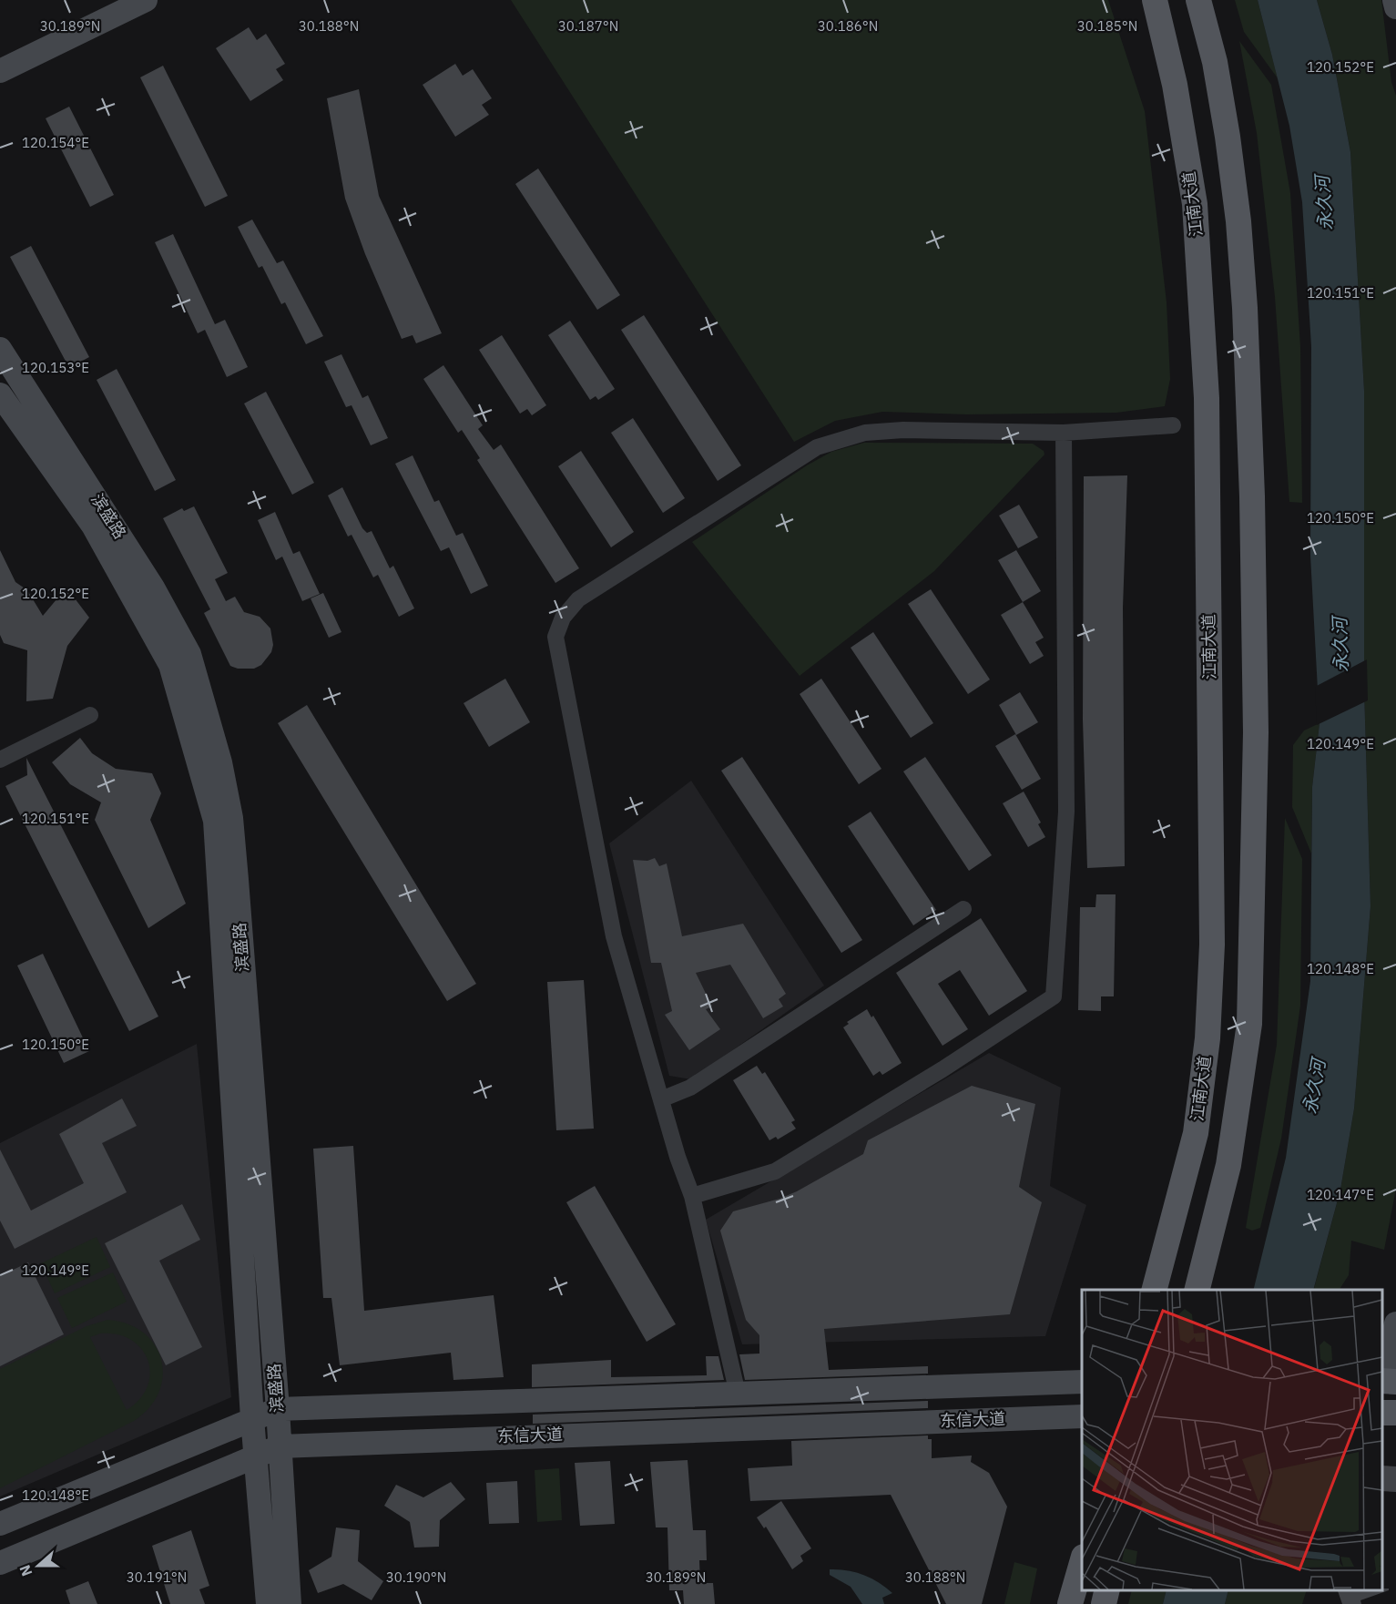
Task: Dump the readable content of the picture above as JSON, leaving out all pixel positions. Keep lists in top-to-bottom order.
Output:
{
  "streets": {
    "main road": ["江南大道", "滨盛路", "东信大道"]
  },
  "crossings": [
    ["滨盛路", "东信大道"]
  ],
  "water": ["永久河"],
  "north": "left",
  "coordinates": [
    "30.189°N",
    "30.188°N",
    "30.187°N",
    "30.185°N",
    "30.186°N",
    "120.152°E",
    "120.154°E",
    "120.151°E",
    "120.153°E",
    "120.150°E",
    "120.149°E",
    "120.148°E",
    "120.147°E",
    "30.191°N",
    "30.190°N"
  ]
}
